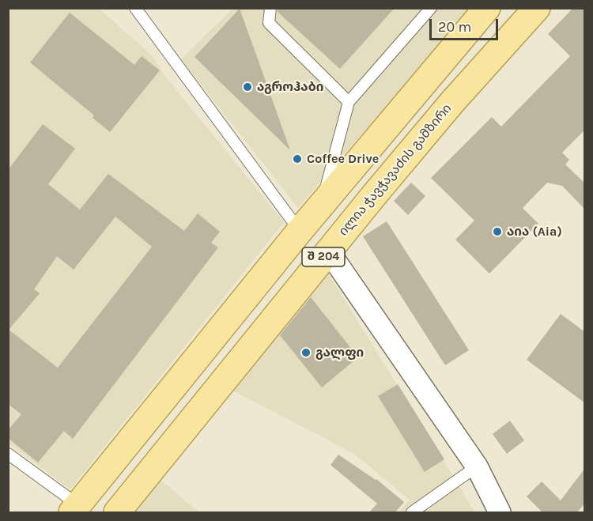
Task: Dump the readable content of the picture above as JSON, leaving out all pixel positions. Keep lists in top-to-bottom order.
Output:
{
  "streets": {
    "main road": ["ილია ჭავჭავაძის გამზირი", "შ 204"]
  },
  "places": [
    "აგროჰაბი",
    "Coffee Drive",
    "აია (Aia)",
    "გალფი"
  ],
  "scale_bar": "20 m"
}
